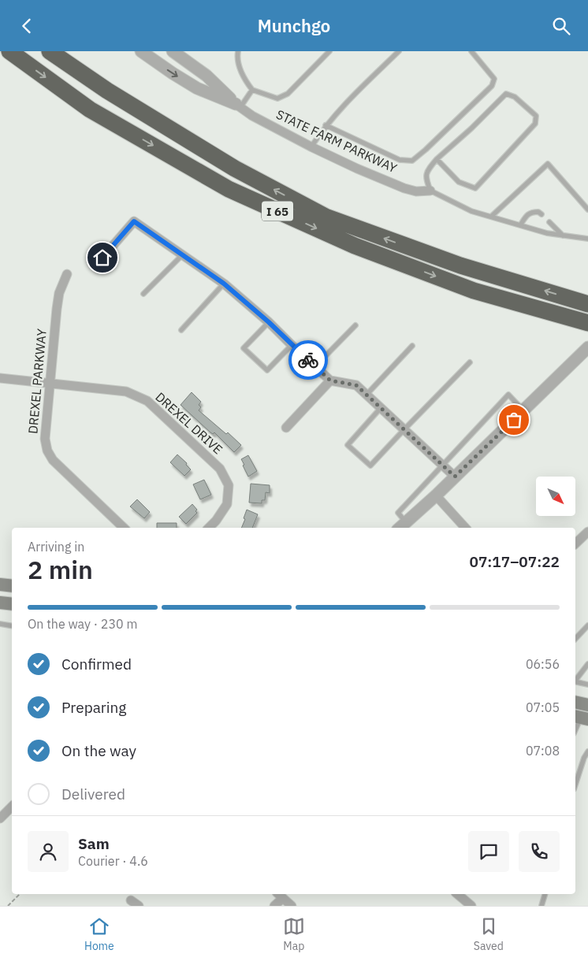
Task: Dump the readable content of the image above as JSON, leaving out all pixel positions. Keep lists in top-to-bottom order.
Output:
{
  "streets": {
    "highway": ["I 65"],
    "street": ["STATE FARM PARKWAY", "DREXEL PARKWAY", "DREXEL DRIVE"]
  },
  "crossings": [
    ["DREXEL PARKWAY", "DREXEL DRIVE"]
  ],
  "north": "bottom right",
  "page": {
    "header": "Munchgo",
    "heading": ["2 min", "Arriving in", "07:17–07:22"],
    "panel": ["Sam", "Courier · 4.6"],
    "bar": "On the way · 230 m",
    "list": [
      ["Confirmed", "06:56"],
      ["Preparing", "07:05"],
      ["On the way", "07:08"],
      "Delivered"
    ],
    "tabs": ["Home", "Map", "Saved"]
  }
}
